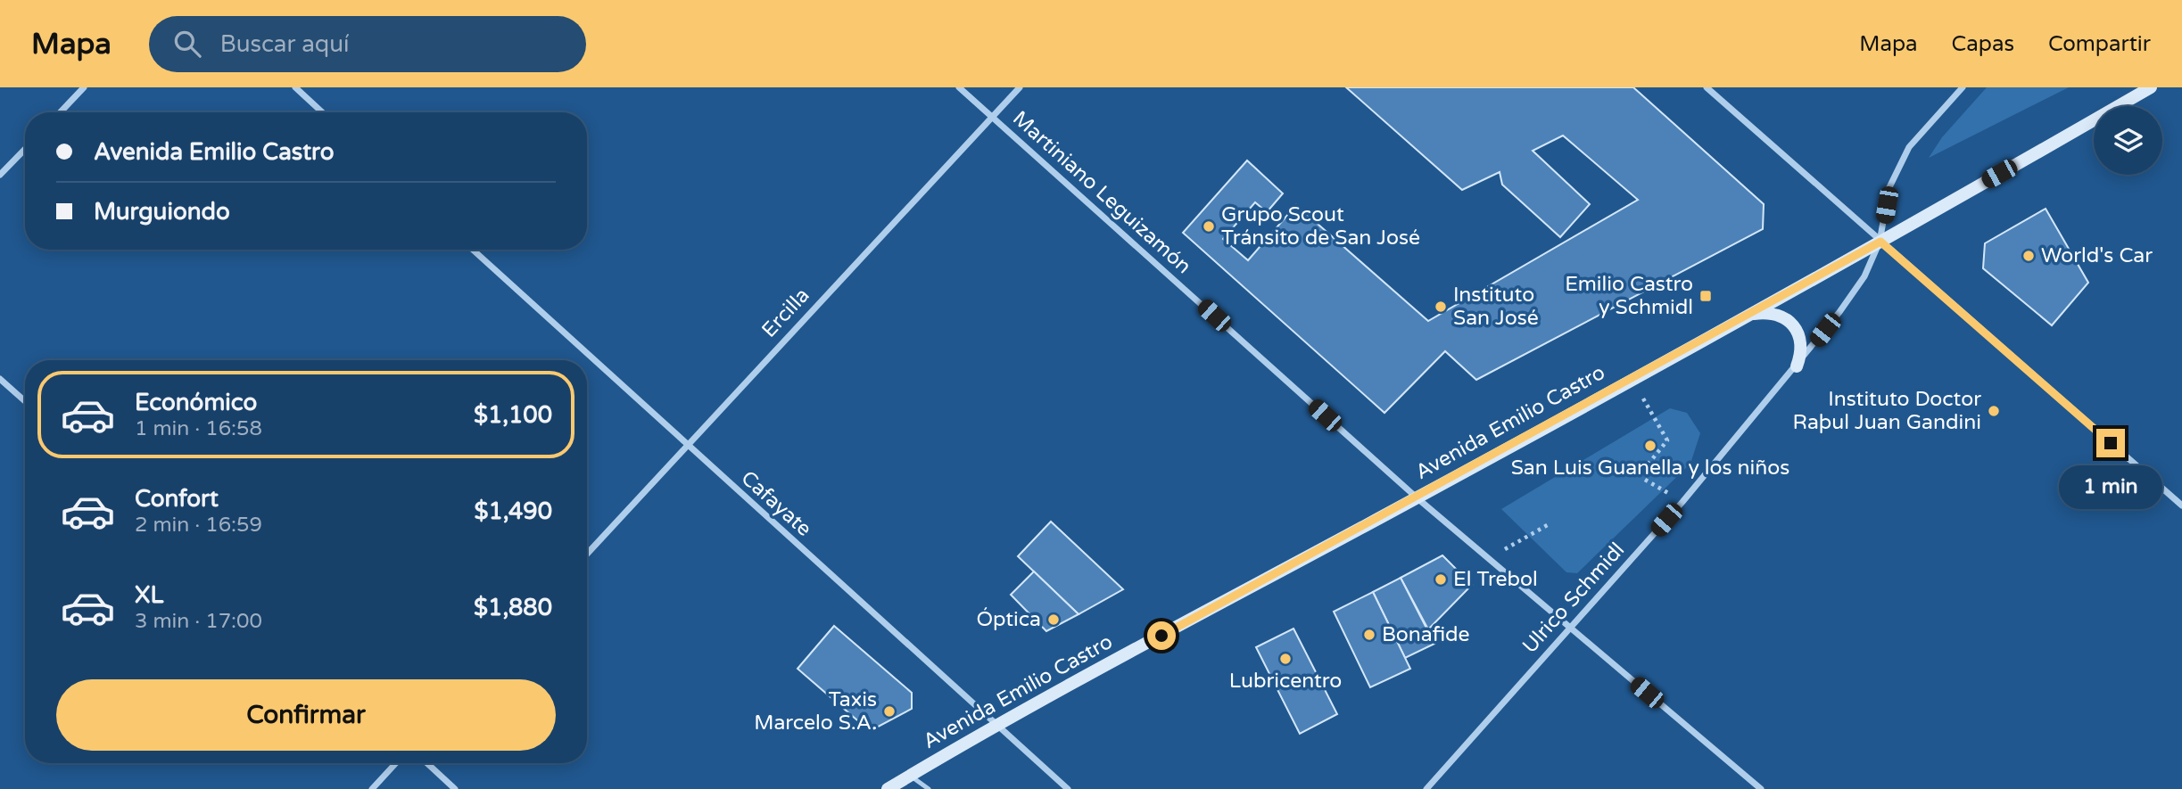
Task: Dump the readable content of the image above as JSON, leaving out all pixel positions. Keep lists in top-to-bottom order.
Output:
{
  "streets": {
    "main road": ["Avenida Emilio Castro"],
    "street": [
      "Martiniano Leguizamón",
      "Ercilla",
      "Cafayate",
      "Ulrico Schmidl"
    ]
  },
  "crossings": [
    ["Martiniano Leguizamón", "Ercilla"],
    ["Martiniano Leguizamón", "Avenida Emilio Castro"],
    ["Martiniano Leguizamón", "Ulrico Schmidl"],
    ["Ercilla", "Cafayate"],
    ["Avenida Emilio Castro", "Cafayate"],
    ["Avenida Emilio Castro", "Ulrico Schmidl"]
  ],
  "places": {
    "other": [
      "Grupo Scout Tránsito de San José",
      "World's Car",
      "Instituto San José",
      "Instituto Doctor Raþul Juan Gandini",
      "San Luis Guanella y los niños",
      "El Trebol",
      "Óptica",
      "Bonafide",
      "Lubricentro",
      "Taxis Marcelo S.A."
    ],
    "transit": ["Emilio Castro y Schmidl"]
  },
  "page": {
    "header": "Mapa",
    "search": "Buscar aquí",
    "nav": ["Mapa", "Capas", "Compartir"],
    "banner": ["Avenida Emilio Castro", "Murguiondo"],
    "list": [
      {
        "name": "Económico",
        "note": "1 min · 16:58",
        "value": "$1,100"
      },
      {
        "name": "Confort",
        "note": "2 min · 16:59",
        "value": "$1,490"
      },
      {
        "name": "XL",
        "note": "3 min · 17:00",
        "value": "$1,880"
      }
    ],
    "bubble": "1 min",
    "buttons": "Confirmar"
  }
}
